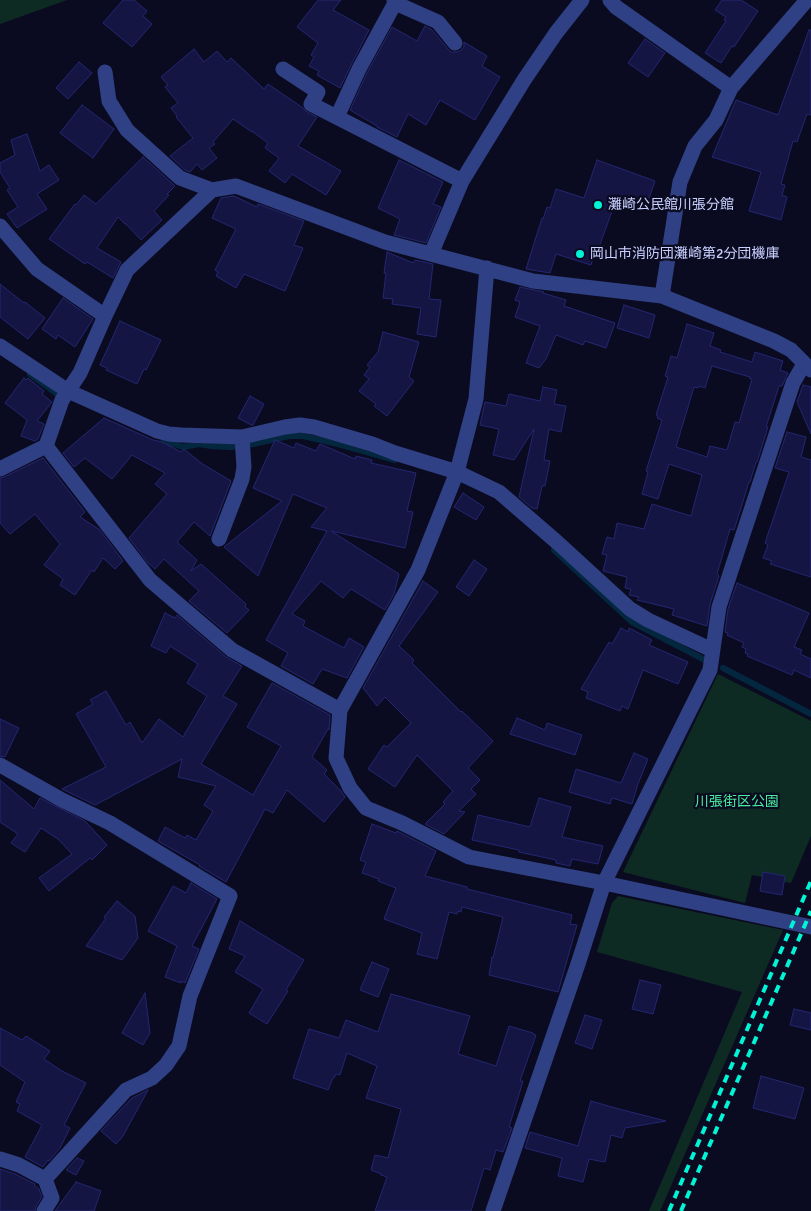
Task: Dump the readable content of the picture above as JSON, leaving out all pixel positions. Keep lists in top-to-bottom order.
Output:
{
  "parks": ["川張街区公園"],
  "places": ["灘崎公民館川張分館", "岡山市消防団灘崎第2分団機庫"]
}
